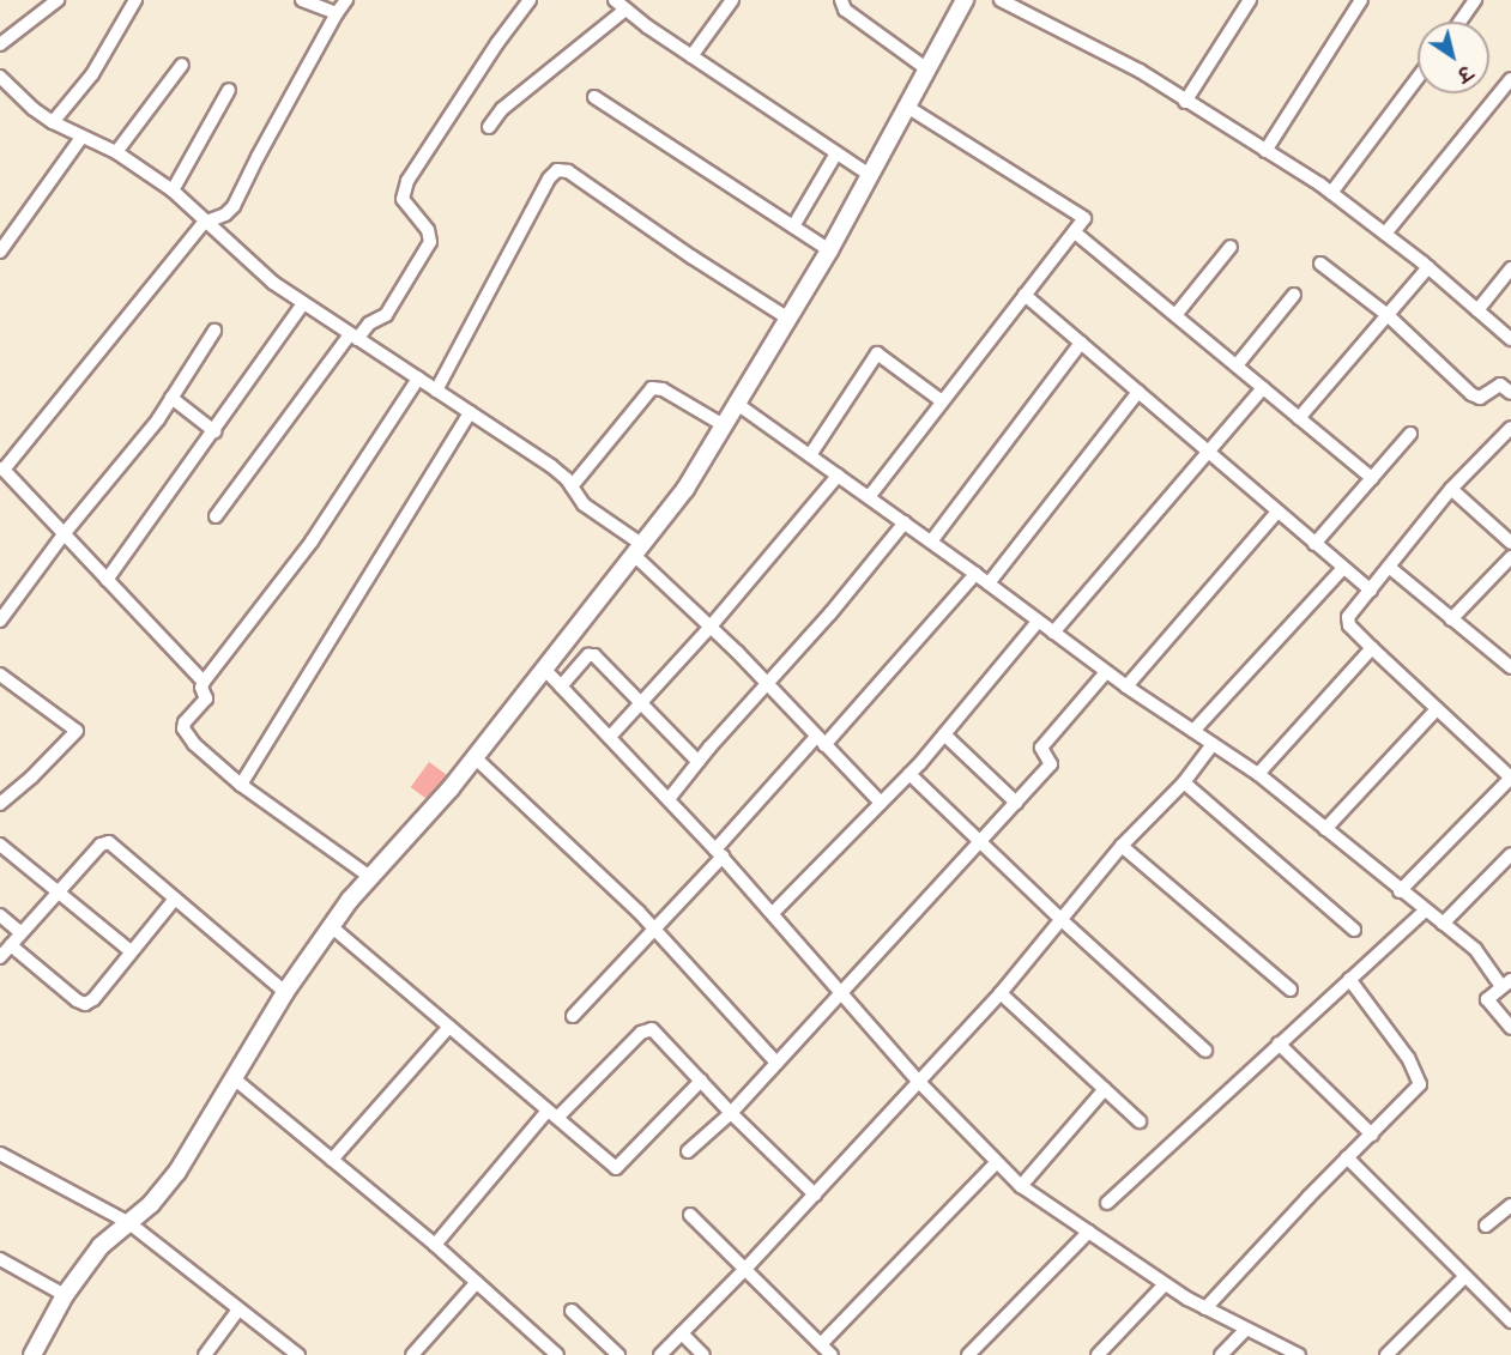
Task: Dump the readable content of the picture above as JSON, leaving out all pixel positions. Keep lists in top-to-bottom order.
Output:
{
  "north": "bottom right"
}
